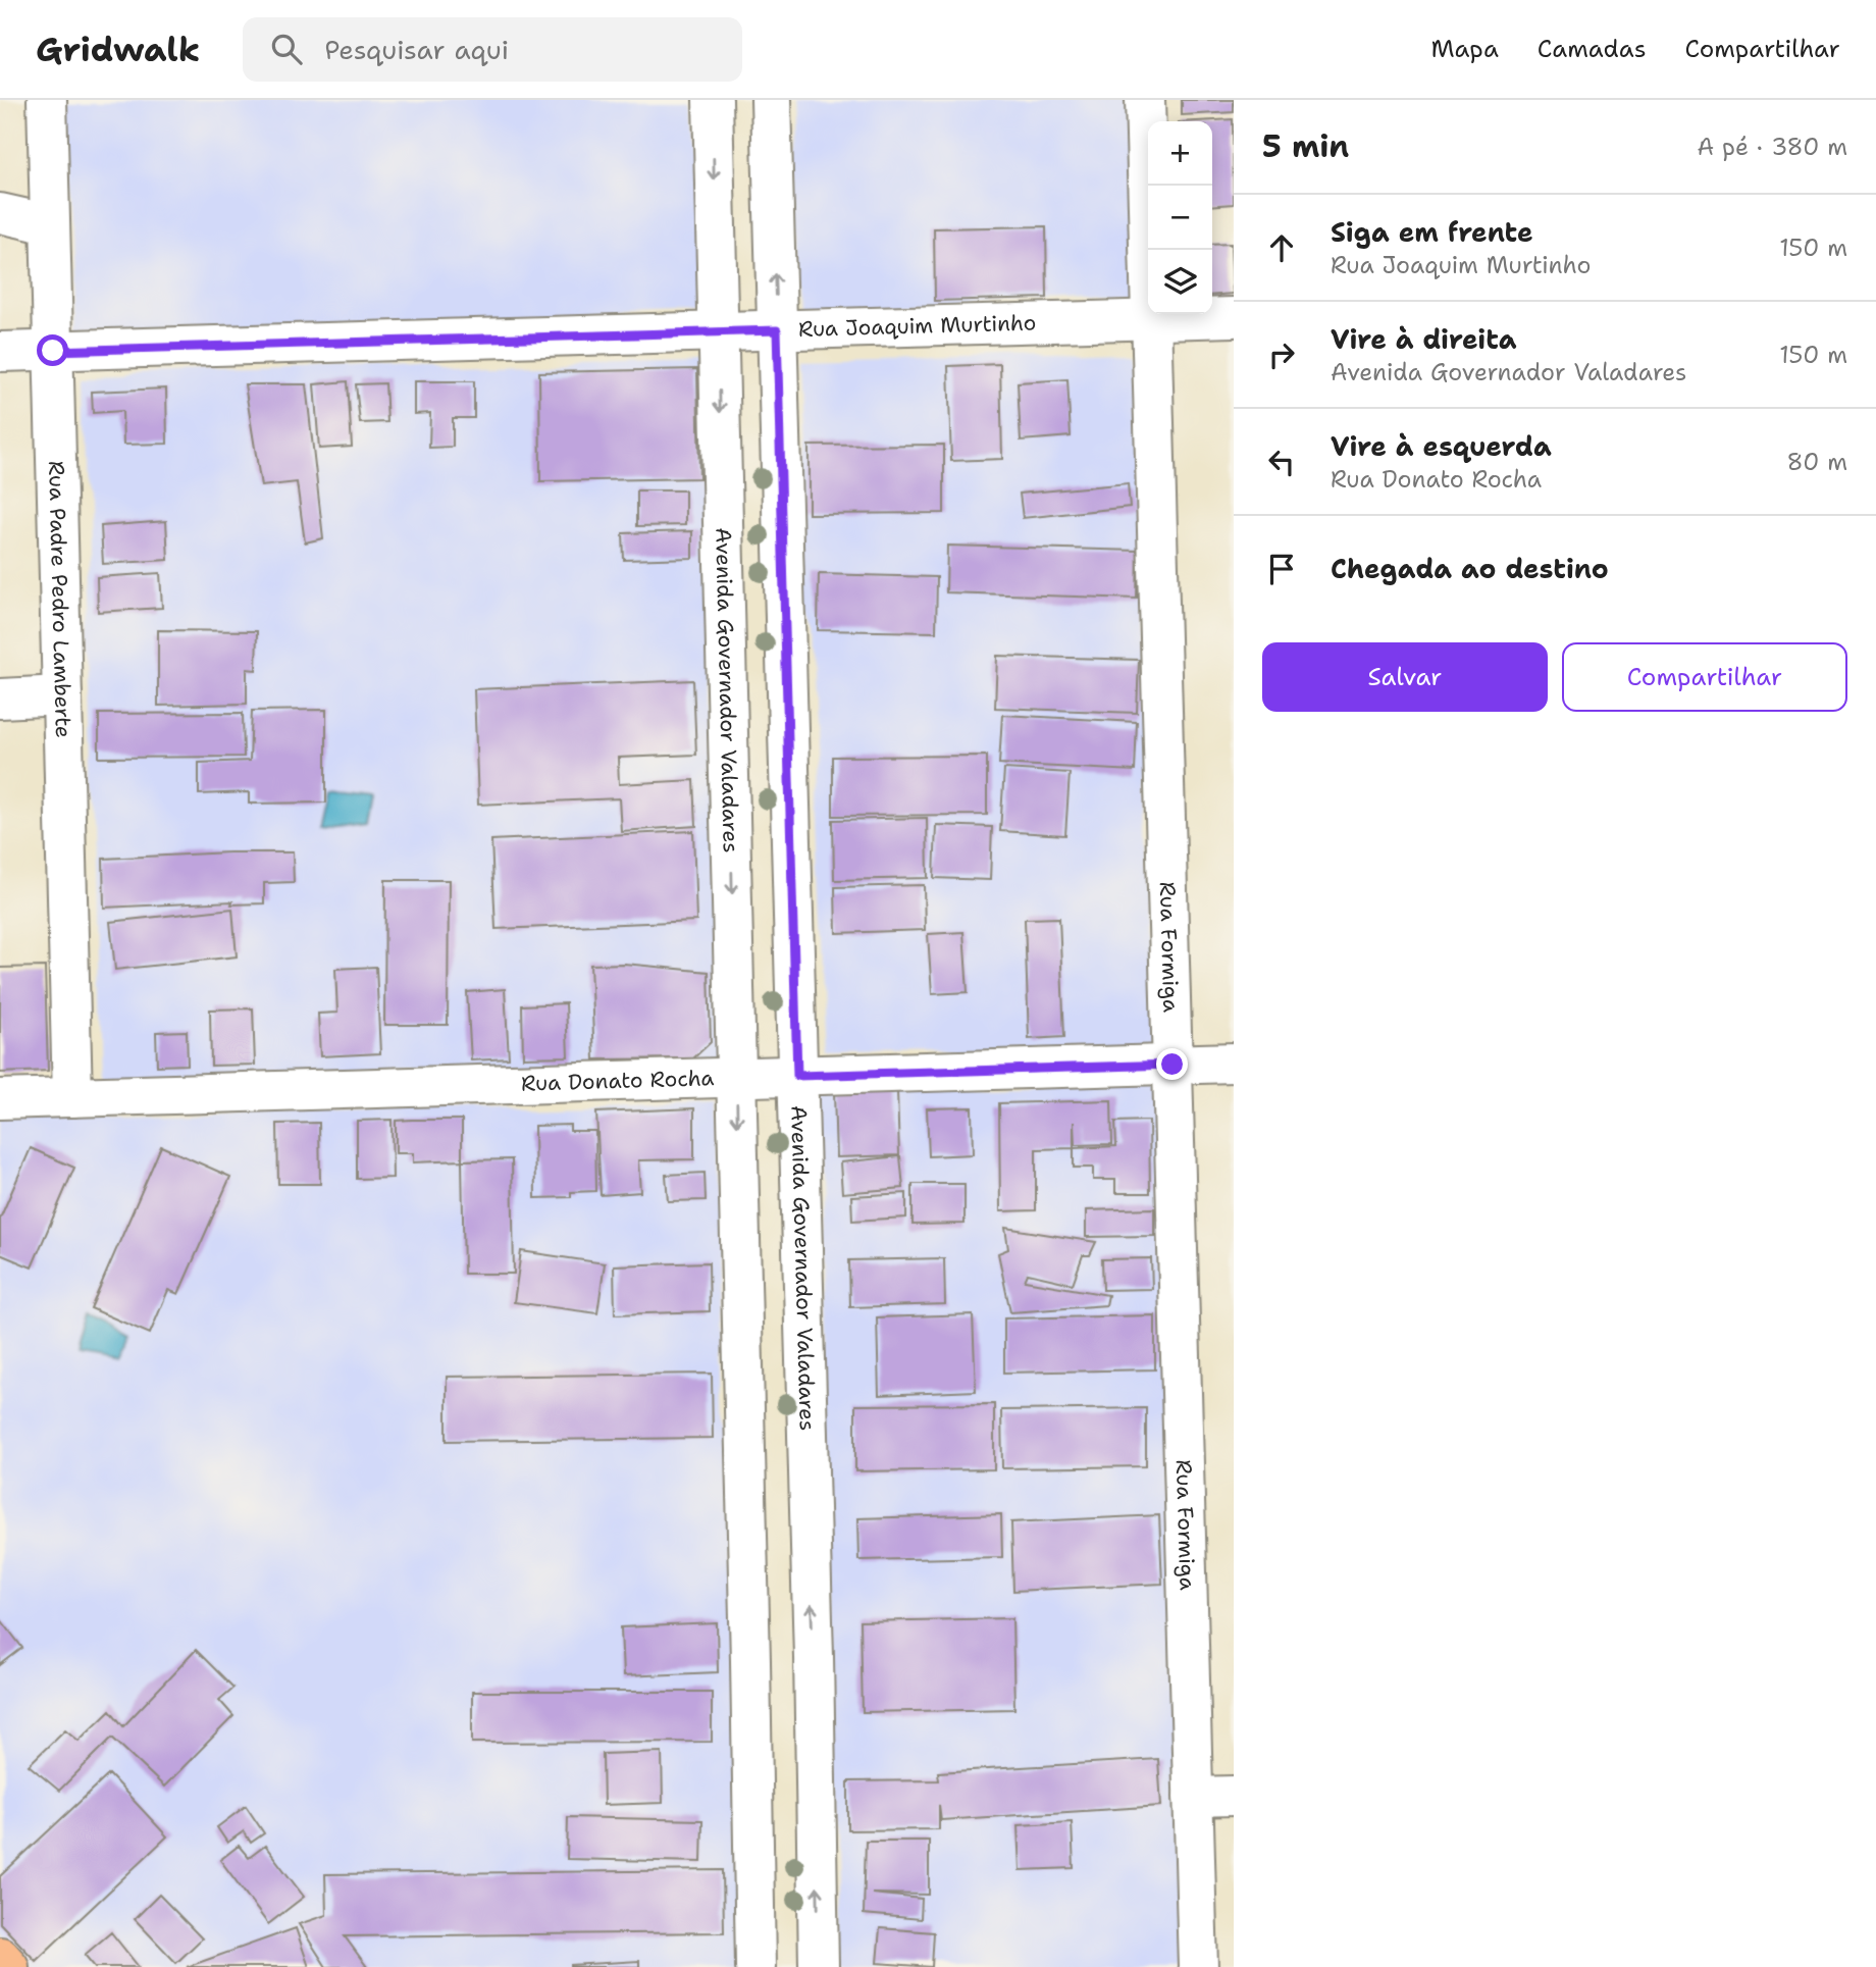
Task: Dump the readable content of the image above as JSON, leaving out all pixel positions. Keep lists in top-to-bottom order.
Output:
{
  "streets": {
    "street": [
      "Rua Joaquim Murtinho",
      "Rua Padre Pedro Lamberte",
      "Avenida Governador Valadares",
      "Rua Formiga",
      "Rua Donato Rocha"
    ]
  },
  "crossings": [
    ["Rua Joaquim Murtinho", "Rua Padre Pedro Lamberte"],
    ["Rua Joaquim Murtinho", "Avenida Governador Valadares"],
    ["Rua Joaquim Murtinho", "Rua Formiga"],
    ["Rua Padre Pedro Lamberte", "Rua Donato Rocha"],
    ["Avenida Governador Valadares", "Rua Donato Rocha"],
    ["Rua Formiga", "Rua Donato Rocha"]
  ],
  "page": {
    "header": "Gridwalk",
    "search": "Pesquisar aqui",
    "nav": ["Mapa", "Camadas", "Compartilhar"],
    "heading": ["5 min", "A pé · 380 m"],
    "map_buttons": ["+", "−"],
    "list": [
      ["Siga em frente", "Rua Joaquim Murtinho", "150 m"],
      ["Vire à direita", "Avenida Governador Valadares", "150 m"],
      ["Vire à esquerda", "Rua Donato Rocha", "80 m"],
      "Chegada ao destino"
    ],
    "buttons": ["Salvar", "Compartilhar"]
  }
}
